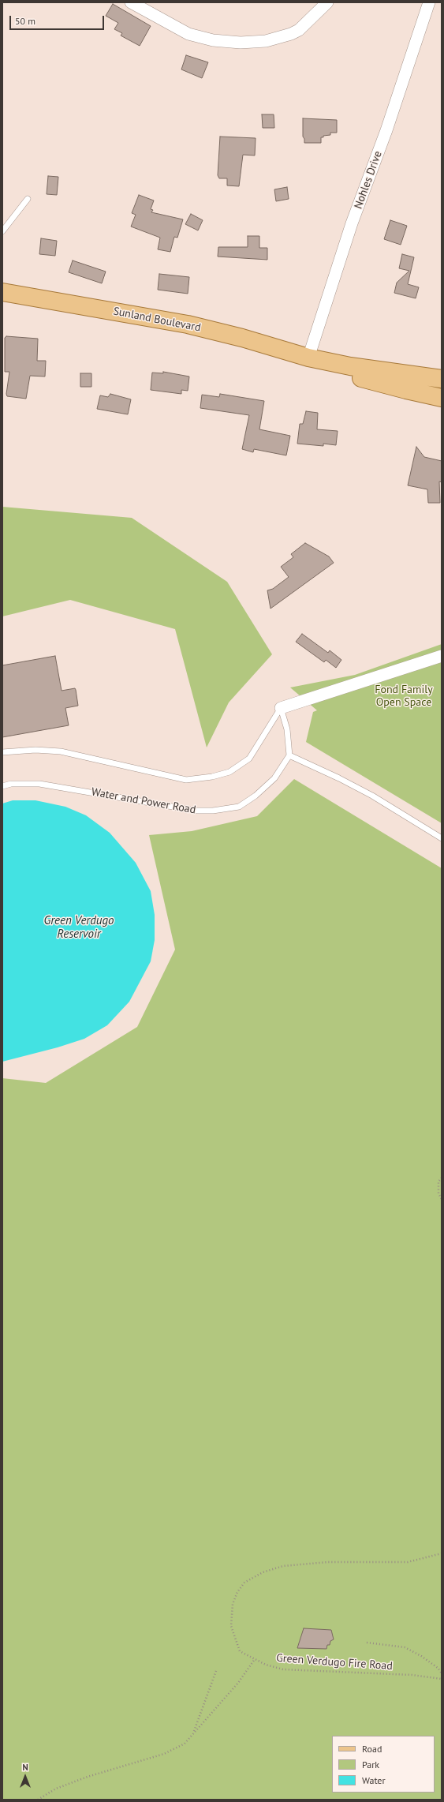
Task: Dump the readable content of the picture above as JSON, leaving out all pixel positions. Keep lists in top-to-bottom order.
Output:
{
  "streets": {
    "main road": ["Sunland Boulevard"],
    "street": ["Nohles Drive"],
    "lane": ["Water and Power Road"],
    "path": ["Green Verdugo Fire Road"]
  },
  "crossings": [
    ["Nohles Drive", "Sunland Boulevard"]
  ],
  "water": ["Green Verdugo Reservoir"],
  "parks": ["Fond Family Open Space"],
  "legend": ["Road", "Park", "Water"],
  "scale_bar": "50 m",
  "north": "top"
}
